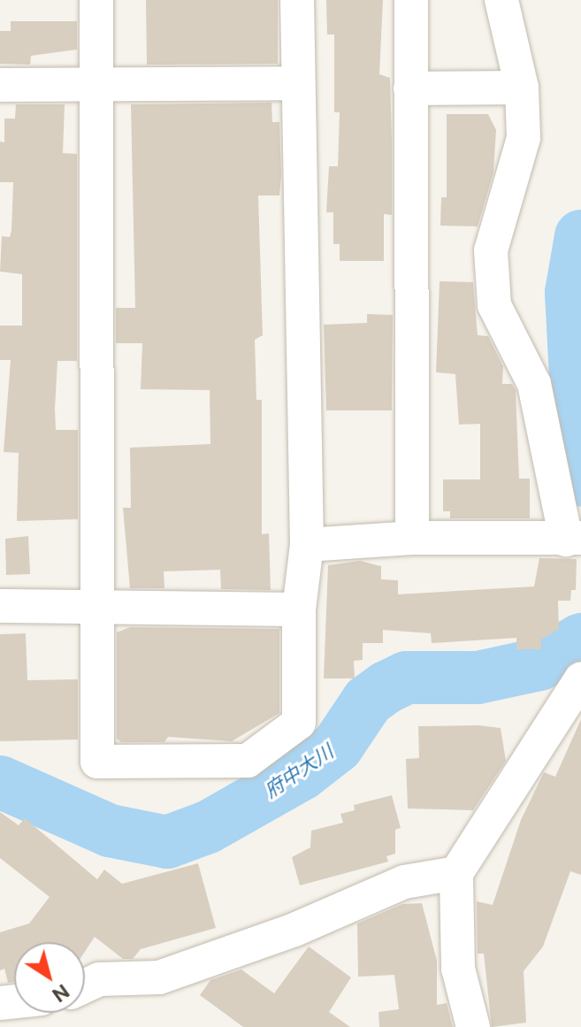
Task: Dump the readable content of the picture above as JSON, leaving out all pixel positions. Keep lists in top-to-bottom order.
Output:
{
  "water": ["府中大川"],
  "north": "bottom right"
}
